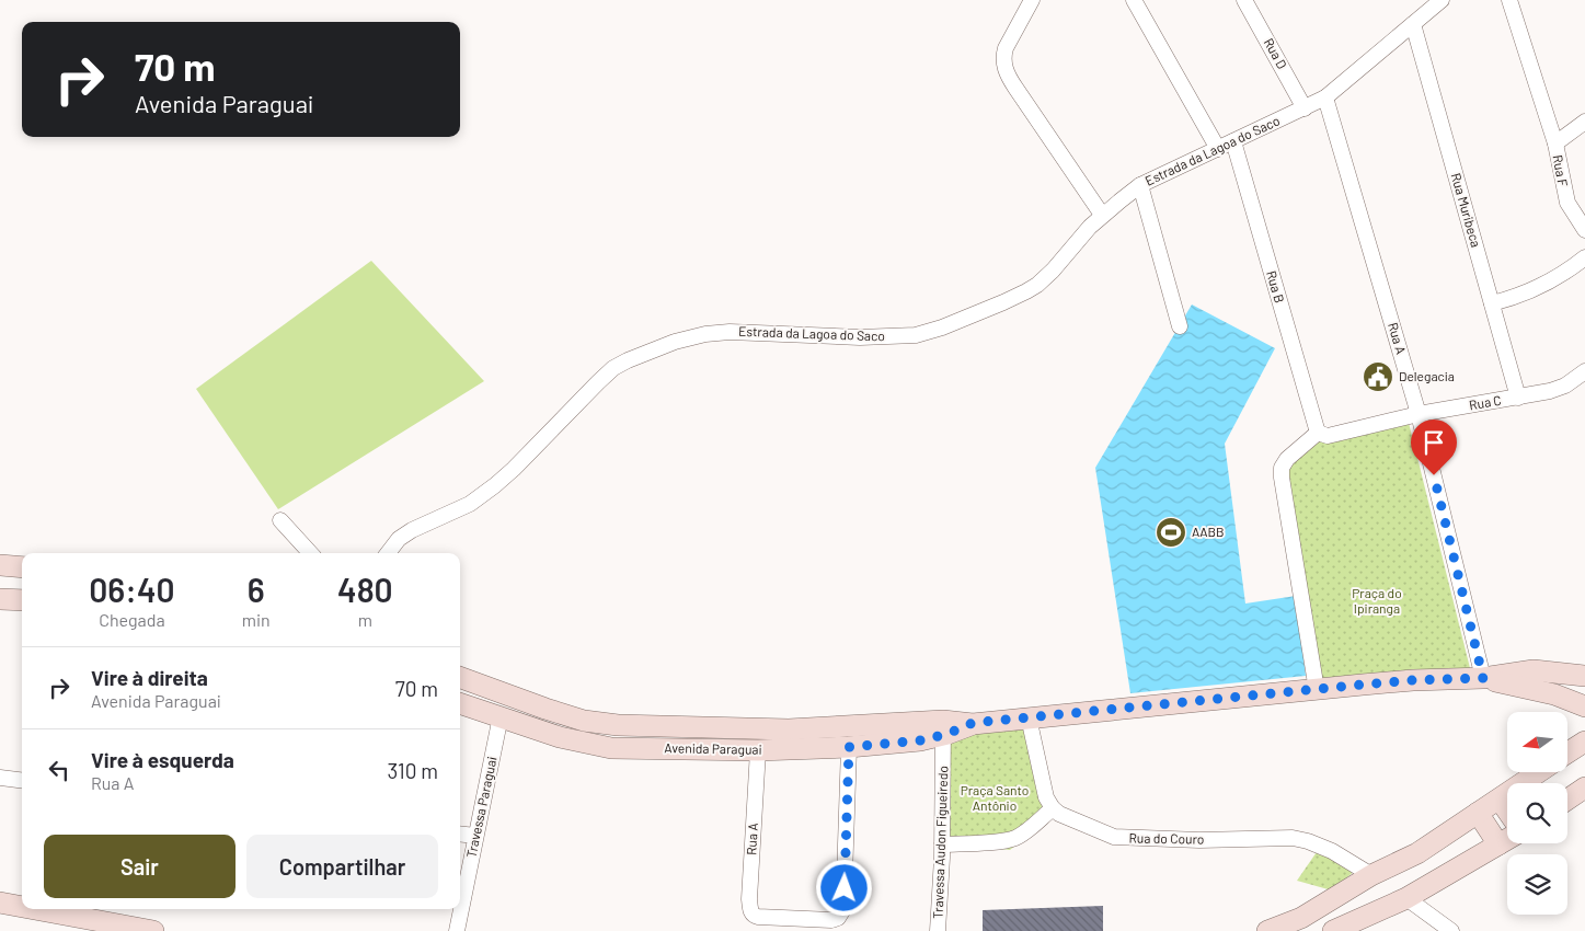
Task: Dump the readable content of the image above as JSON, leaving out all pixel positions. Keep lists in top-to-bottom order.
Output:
{
  "streets": {
    "street": [
      "Rua D",
      "Estrada da Lagoa do Saco",
      "Rua F",
      "Rua Muribeca",
      "Rua B",
      "Rua A",
      "Rua C",
      "Avenida Paraguai",
      "Travessa Paraguai",
      "Rua do Couro",
      "Travessa Audon Figueiredo"
    ]
  },
  "crossings": [
    ["Rua D", "Estrada da Lagoa do Saco"],
    ["Estrada da Lagoa do Saco", "Rua Muribeca"],
    ["Estrada da Lagoa do Saco", "Rua B"],
    ["Estrada da Lagoa do Saco", "Rua A"],
    ["Rua Muribeca", "Rua C"],
    ["Rua B", "Rua C"],
    ["Rua A", "Rua C"],
    ["Rua A", "Avenida Paraguai"],
    ["Avenida Paraguai", "Travessa Paraguai"],
    ["Avenida Paraguai", "Travessa Audon Figueiredo"]
  ],
  "parks": ["Praça do Ipiranga", "Praça Santo Antônio"],
  "places": {
    "public building": ["Delegacia"],
    "sports": ["AABB"]
  },
  "north": "left",
  "page": {
    "turn": ["70 m", "Avenida Paraguai"],
    "eta": [
      "06:40",
      "Chegada",
      "6",
      "min",
      "480",
      "m"
    ],
    "list": [
      {
        "name": "Vire à direita",
        "note": "Avenida Paraguai",
        "value": "70 m"
      },
      {
        "name": "Vire à esquerda",
        "note": "Rua A",
        "value": "310 m"
      }
    ],
    "buttons": ["Sair", "Compartilhar"]
  }
}
